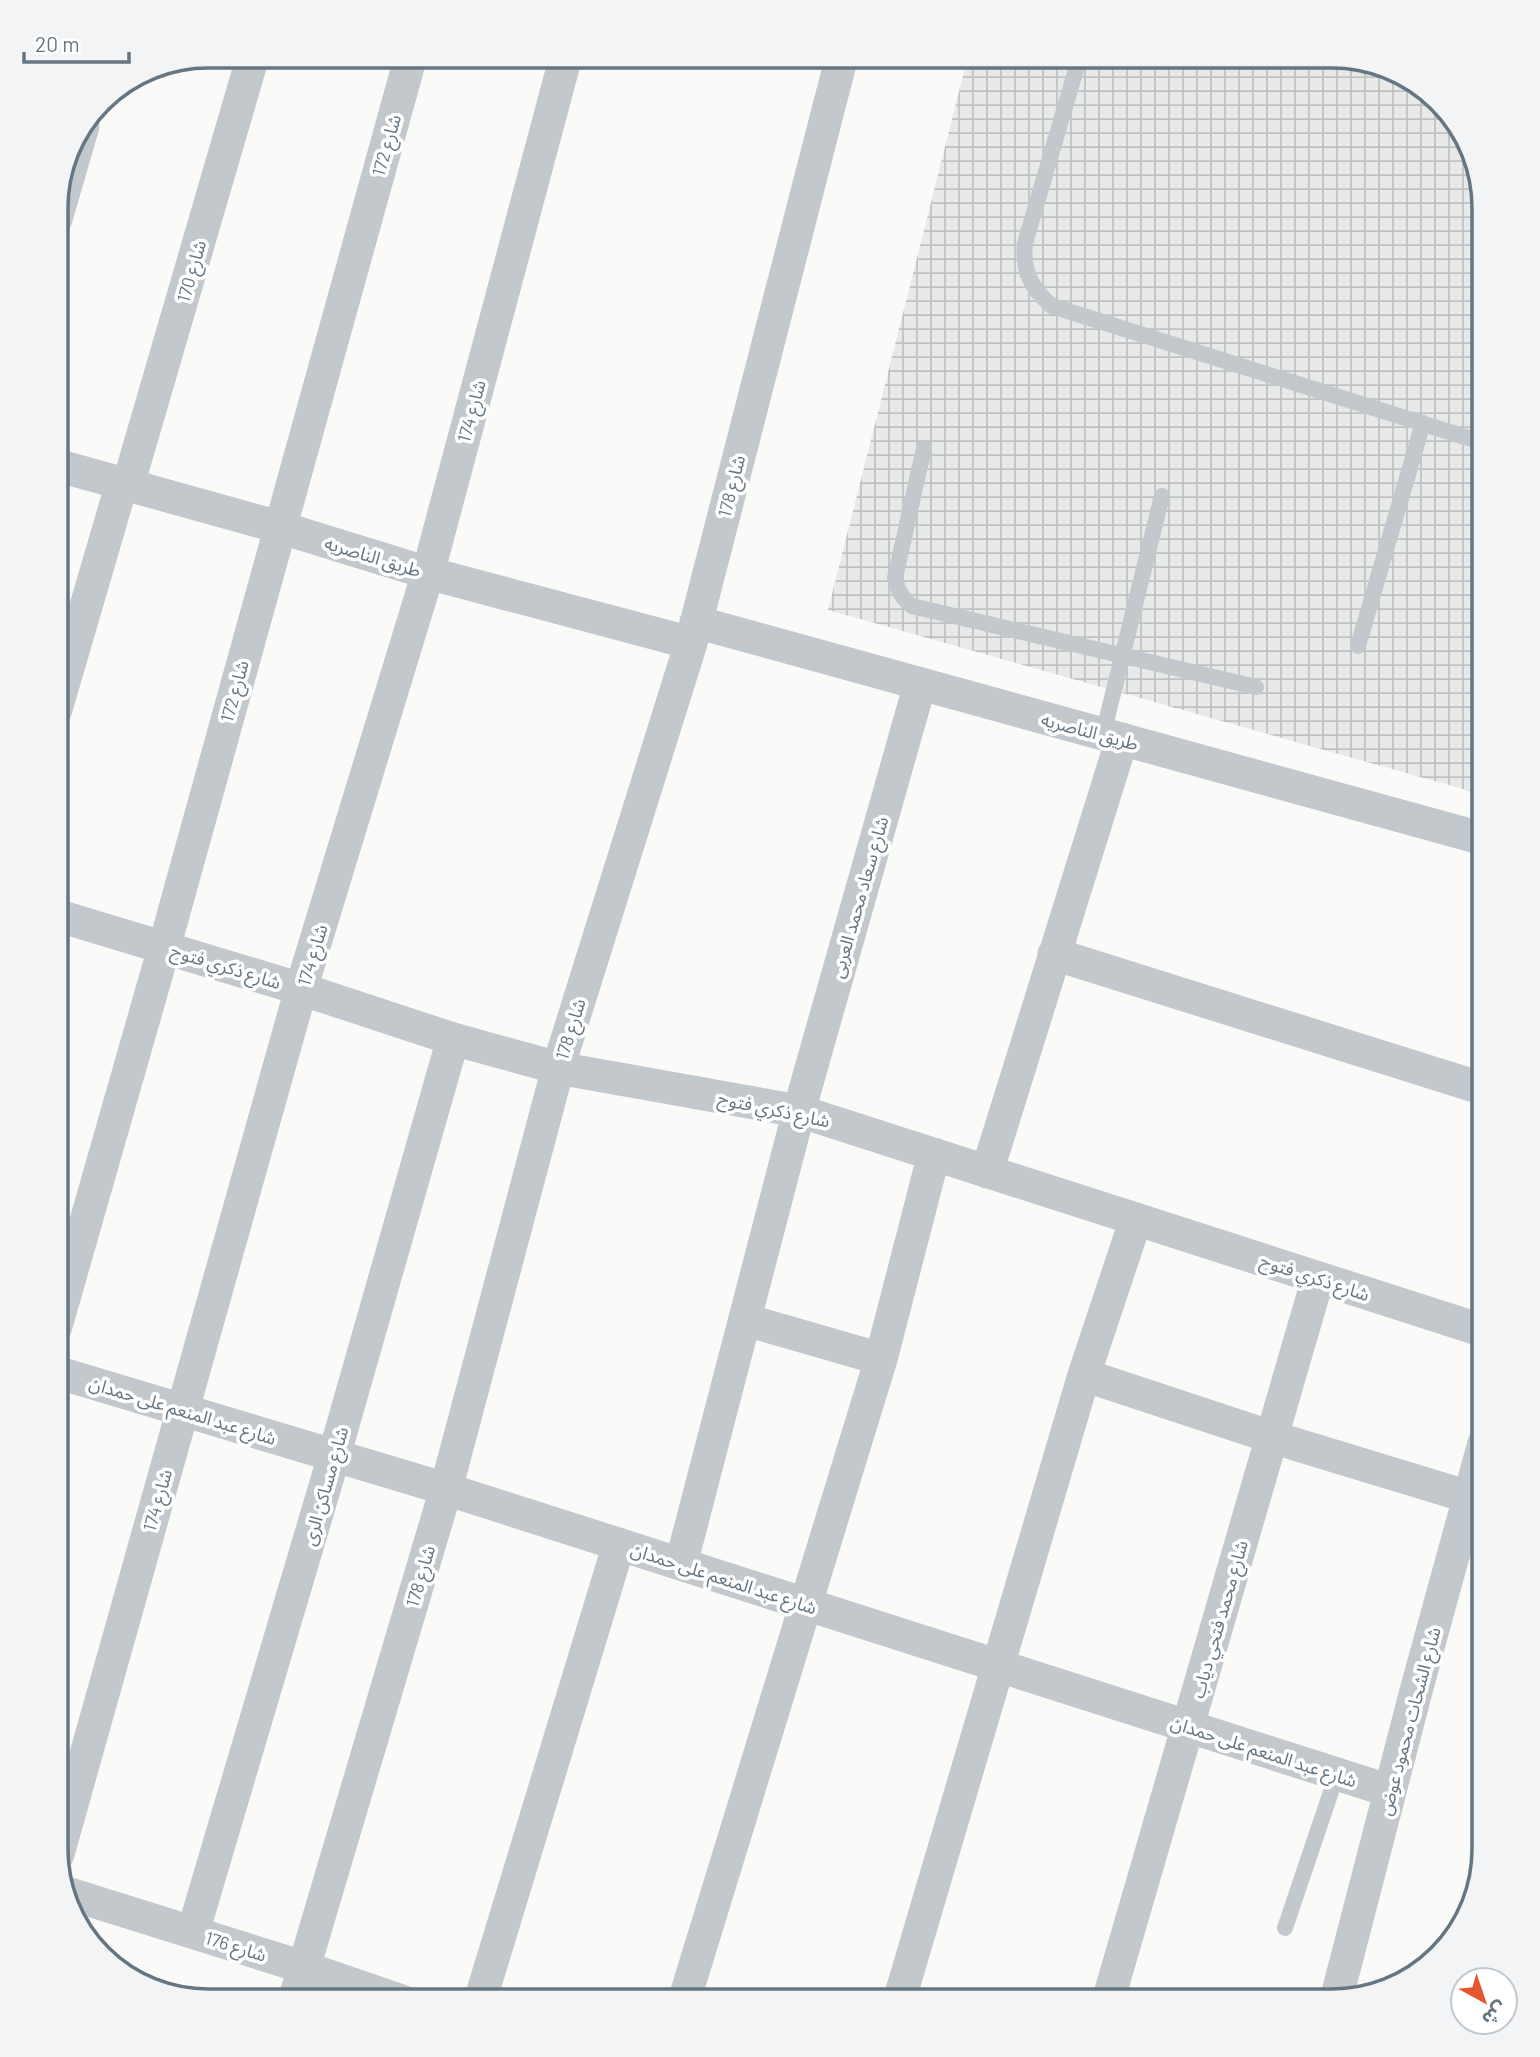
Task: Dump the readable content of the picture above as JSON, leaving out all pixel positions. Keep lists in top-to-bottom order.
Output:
{
  "streets": {
    "street": [
      "شارع 172",
      "شارع 170",
      "شارع 174",
      "شارع 178",
      "طريق الناصريه",
      "شارع سعاد محمد العربى",
      "شارع ذكري فتوح",
      "شارع عبد المنعم على حمدان",
      "شارع مساكن الرى",
      "شارع محمد فتحي دياب",
      "شارع الشحات محمود عوض",
      "شارع 176"
    ]
  },
  "crossings": [
    ["شارع 172", "طريق الناصريه"],
    ["شارع 172", "شارع ذكري فتوح"],
    ["شارع 170", "طريق الناصريه"],
    ["شارع 174", "طريق الناصريه"],
    ["شارع 174", "شارع ذكري فتوح"],
    ["شارع 174", "شارع عبد المنعم على حمدان"],
    ["شارع 178", "طريق الناصريه"],
    ["شارع 178", "شارع ذكري فتوح"],
    ["شارع 178", "شارع عبد المنعم على حمدان"],
    ["شارع 178", "شارع 176"],
    ["طريق الناصريه", "شارع سعاد محمد العربى"],
    ["شارع سعاد محمد العربى", "شارع ذكري فتوح"],
    ["شارع سعاد محمد العربى", "شارع عبد المنعم على حمدان"],
    ["شارع ذكري فتوح", "شارع مساكن الرى"],
    ["شارع ذكري فتوح", "شارع محمد فتحي دياب"],
    ["شارع عبد المنعم على حمدان", "شارع مساكن الرى"],
    ["شارع عبد المنعم على حمدان", "شارع محمد فتحي دياب"],
    ["شارع عبد المنعم على حمدان", "شارع الشحات محمود عوض"],
    ["شارع مساكن الرى", "شارع 176"]
  ],
  "scale_bar": "20 m",
  "north": "bottom right"
}
